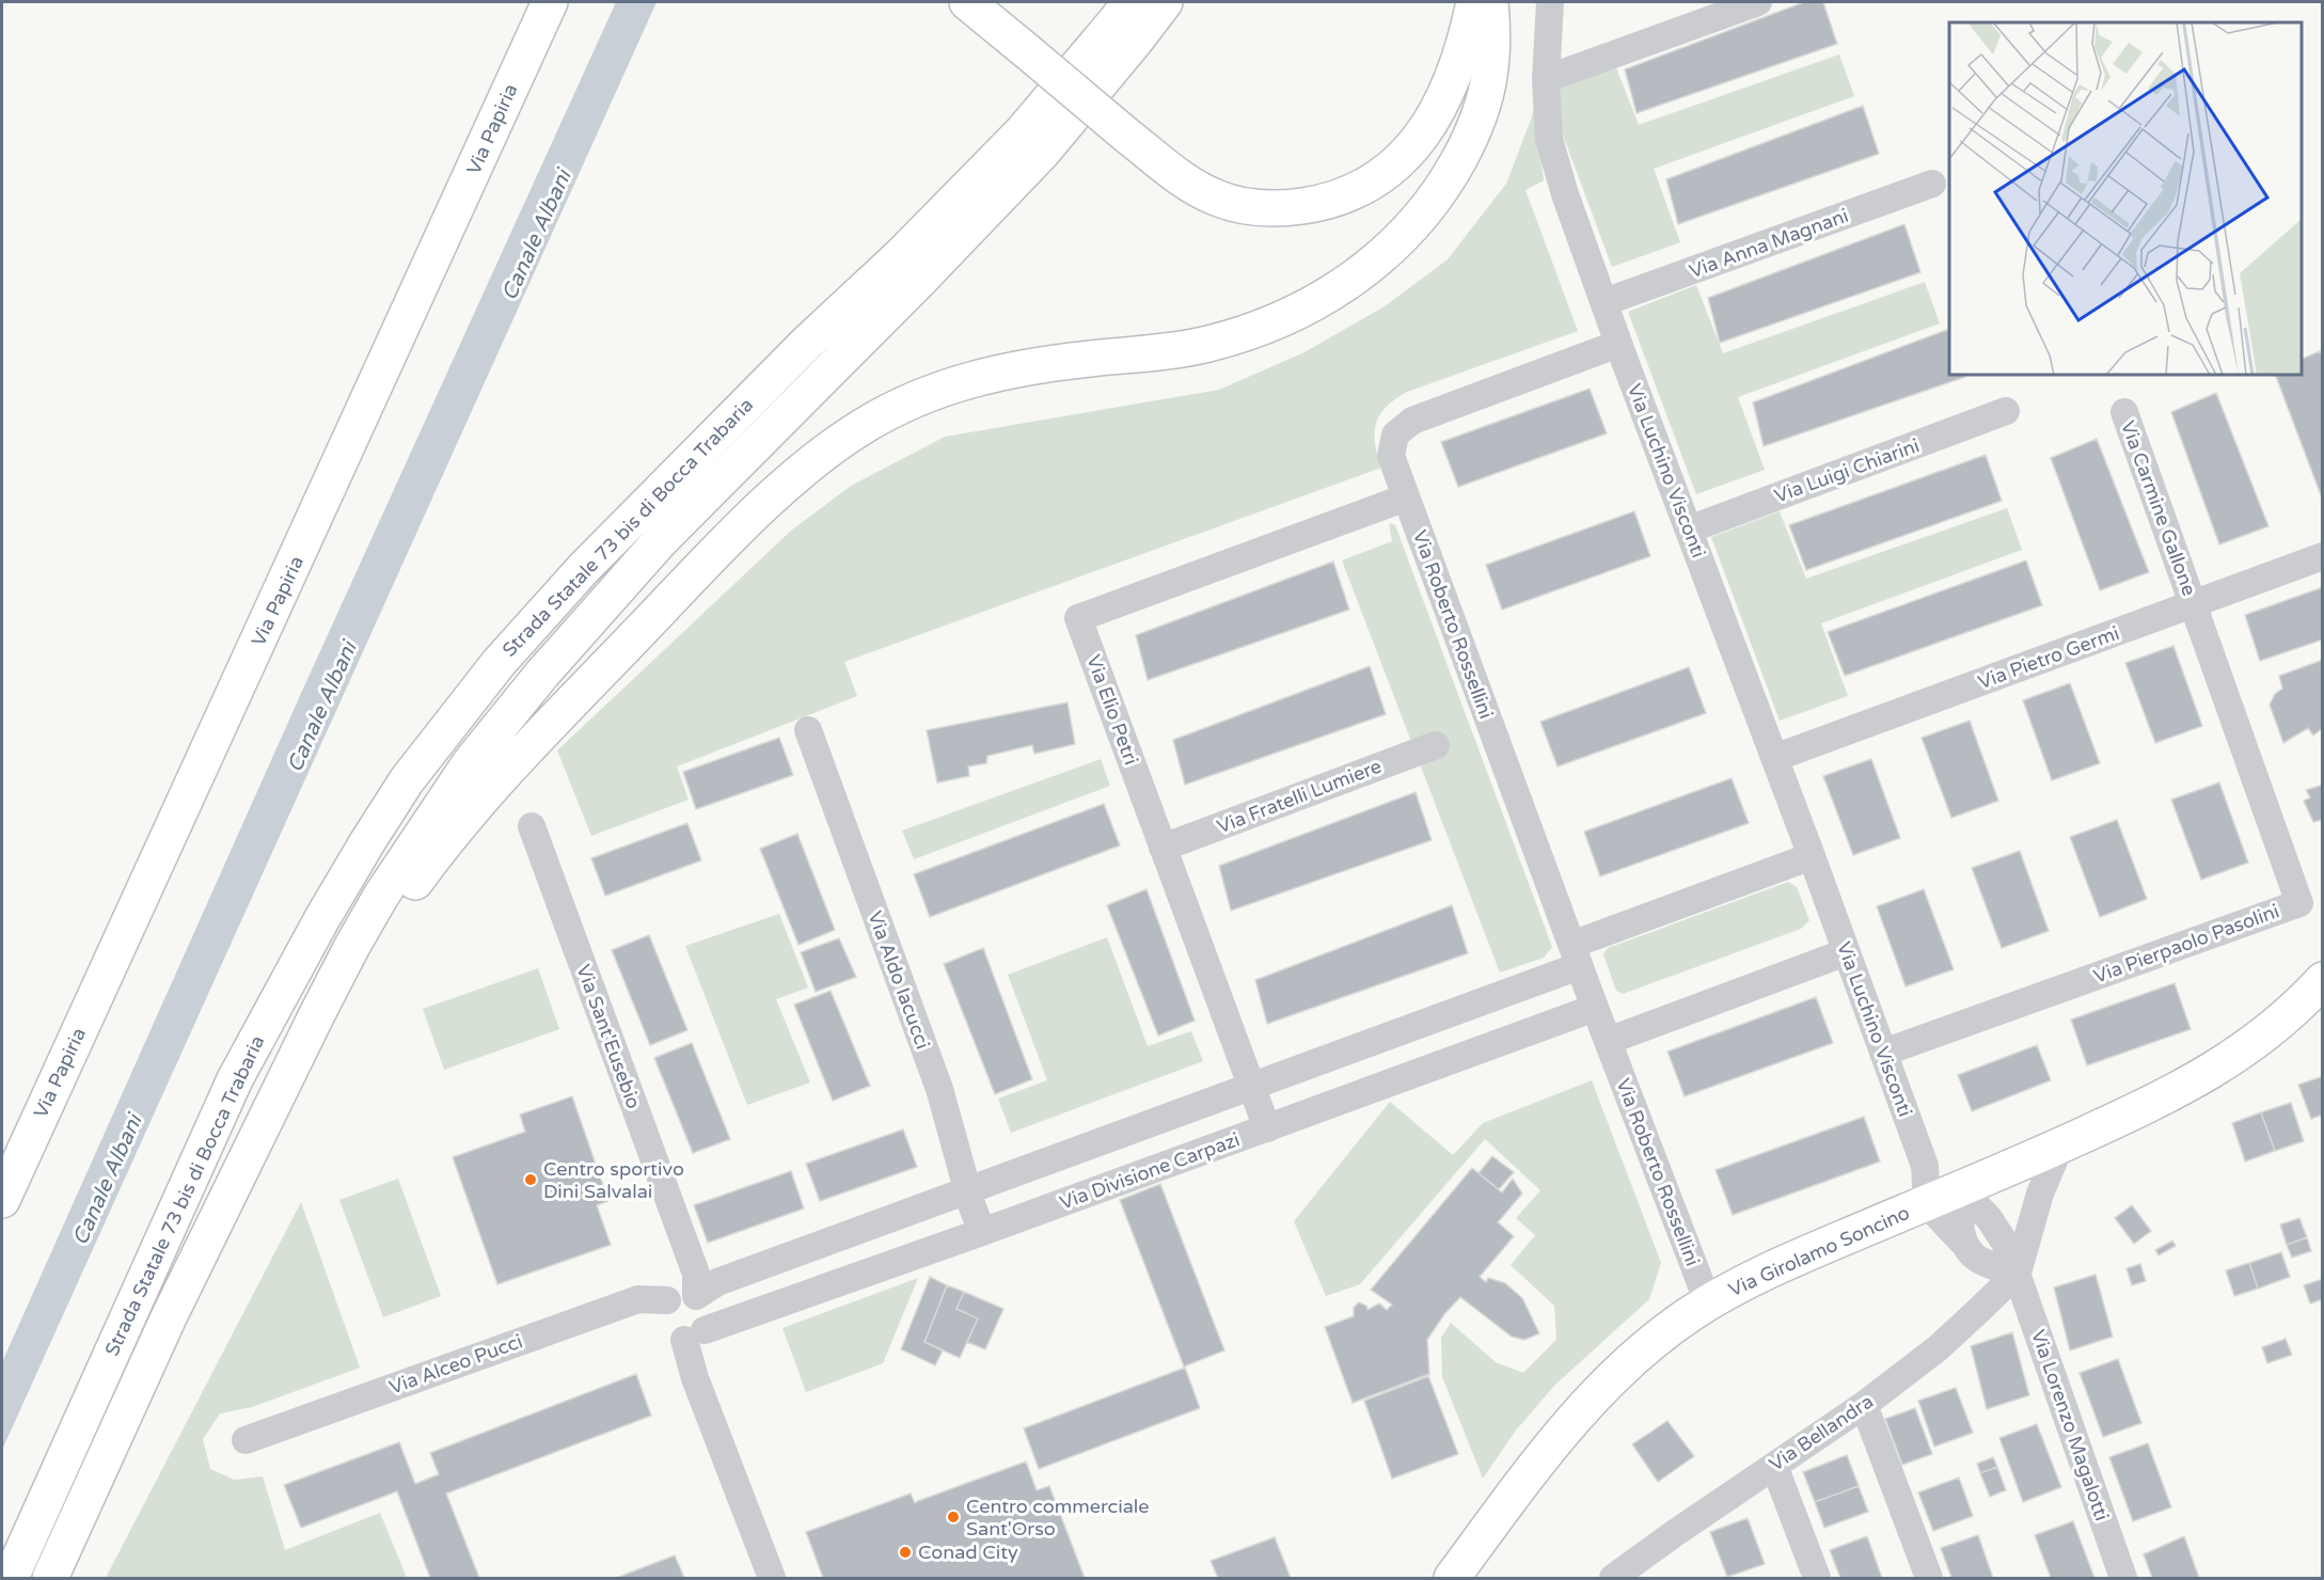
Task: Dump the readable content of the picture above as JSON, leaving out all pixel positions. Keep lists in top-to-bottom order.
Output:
{
  "streets": {
    "main road": ["Via Papiria", "Strada Statale 73 bis di Bocca Trabaria", "Via Girolamo Soncino"],
    "street": [
      "Via Anna Magnani",
      "Via Luchino Visconti",
      "Via Luigi Chiarini",
      "Via Carmine Gallone",
      "Via Roberto Rossellini",
      "Via Pietro Germi",
      "Via Elio Petri",
      "Via Fratelli Lumiere",
      "Via Pierpaolo Pasolini",
      "Via Aldo Iacucci",
      "Via Sant'Eusebio",
      "Via Divisione Carpazi",
      "Via Alceo Pucci",
      "Via Lorenzo Magalotti",
      "Via Bellandra"
    ]
  },
  "crossings": [
    ["Via Anna Magnani", "Via Luchino Visconti"],
    ["Via Luchino Visconti", "Via Luigi Chiarini"],
    ["Via Luchino Visconti", "Via Roberto Rossellini"],
    ["Via Luchino Visconti", "Via Pietro Germi"],
    ["Via Luchino Visconti", "Via Pierpaolo Pasolini"],
    ["Via Luchino Visconti", "Via Girolamo Soncino"],
    ["Via Carmine Gallone", "Via Pietro Germi"],
    ["Via Carmine Gallone", "Via Pierpaolo Pasolini"],
    ["Via Roberto Rossellini", "Via Elio Petri"],
    ["Via Roberto Rossellini", "Via Divisione Carpazi"],
    ["Via Roberto Rossellini", "Via Girolamo Soncino"],
    ["Via Pietro Germi", "Via Pierpaolo Pasolini"],
    ["Via Elio Petri", "Via Fratelli Lumiere"],
    ["Via Elio Petri", "Via Divisione Carpazi"],
    ["Via Aldo Iacucci", "Via Divisione Carpazi"],
    ["Via Sant'Eusebio", "Via Divisione Carpazi"],
    ["Via Sant'Eusebio", "Via Alceo Pucci"],
    ["Via Divisione Carpazi", "Via Alceo Pucci"],
    ["Via Girolamo Soncino", "Via Lorenzo Magalotti"],
    ["Via Lorenzo Magalotti", "Via Bellandra"]
  ],
  "water": ["Canale Albani"],
  "places": ["Centro sportivo Dini Salvalai", "Centro commerciale Sant'Orso", "Conad City"]
}
